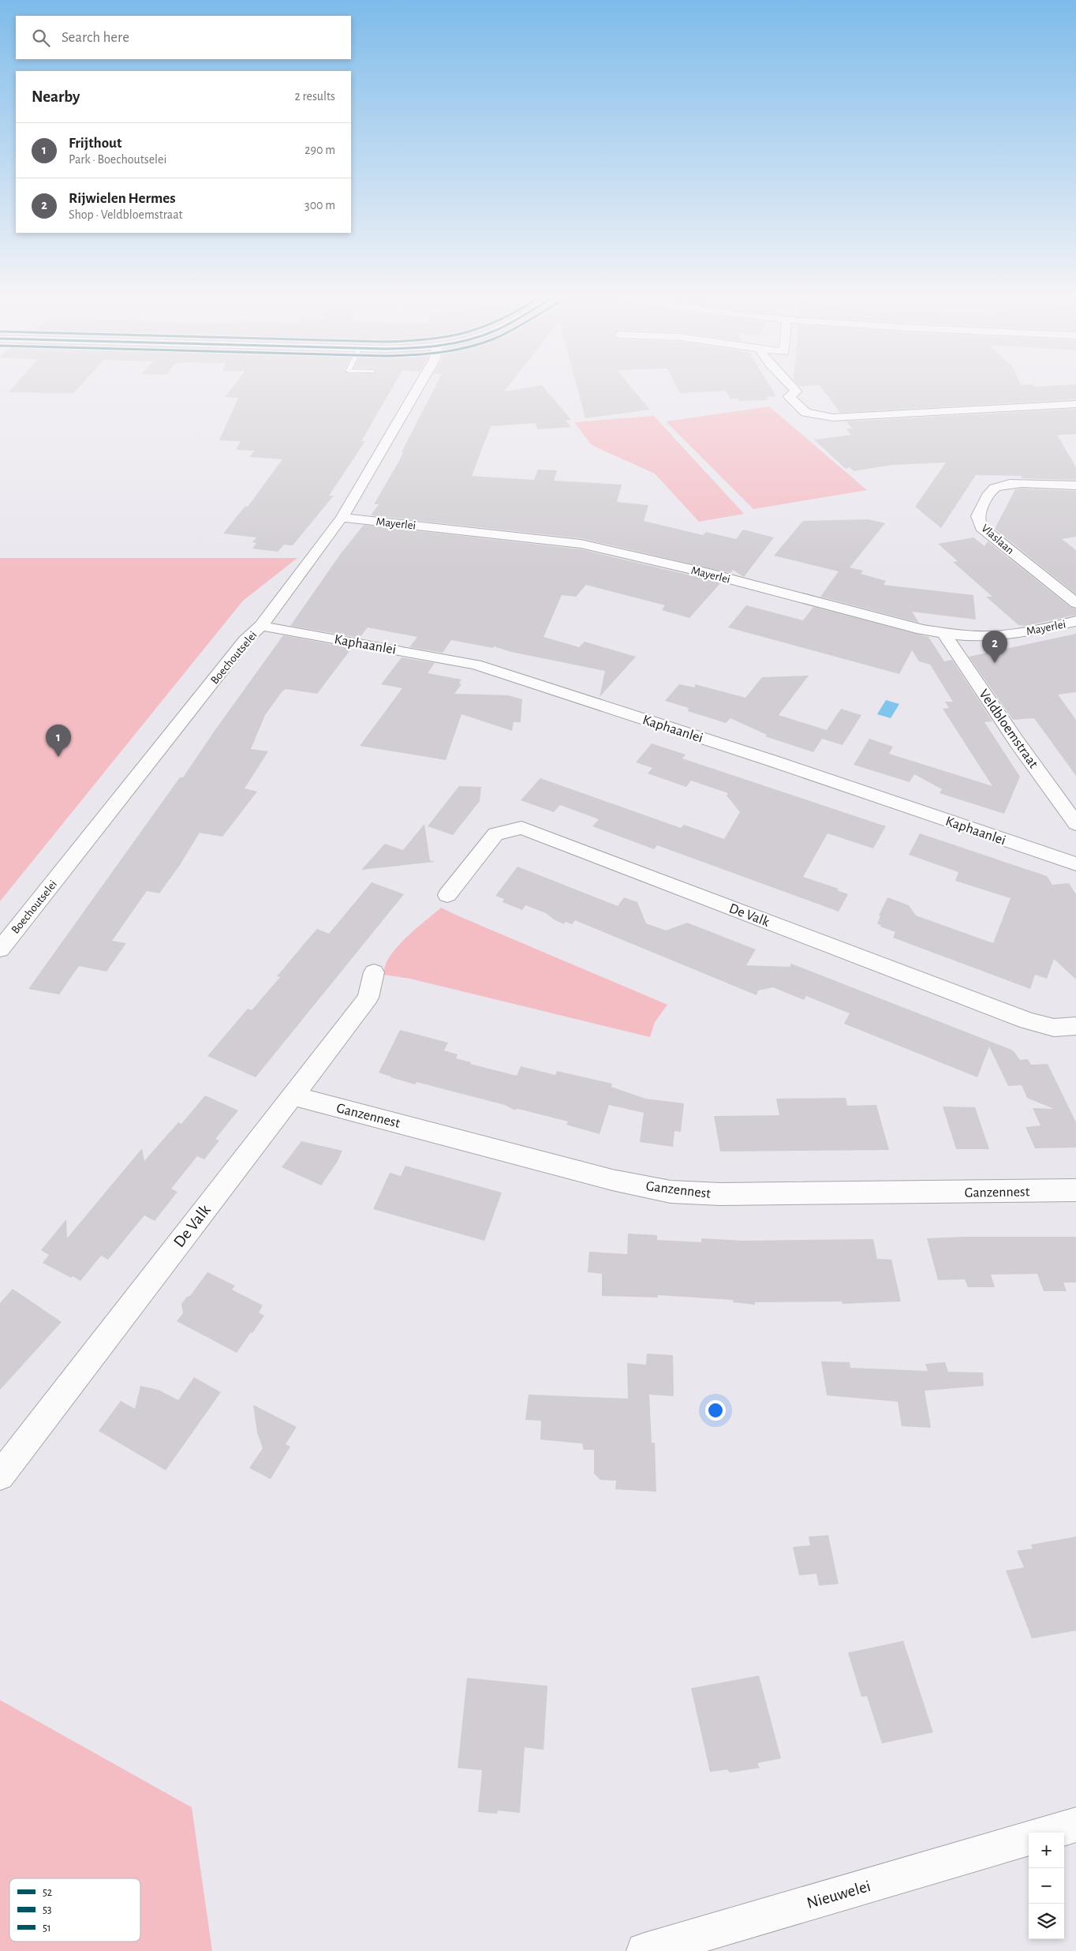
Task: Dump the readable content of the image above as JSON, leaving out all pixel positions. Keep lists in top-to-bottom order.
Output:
{
  "streets": {
    "street": [
      "Mayerlei",
      "Vlaslaan",
      "Kaphaanlei",
      "Boechoutselei",
      "Veldbloemstraat",
      "De Valk",
      "Ganzennest",
      "Nieuwelei"
    ]
  },
  "crossings": [
    ["Mayerlei", "Boechoutselei"],
    ["Mayerlei", "Veldbloemstraat"],
    ["Kaphaanlei", "Boechoutselei"],
    ["De Valk", "Ganzennest"]
  ],
  "legend": ["52", "53", "51"],
  "page": {
    "search": "Search here",
    "heading": ["Nearby", "2 results"],
    "list": [
      {
        "mark": "1",
        "name": "Frijthout",
        "note": "Park · Boechoutselei",
        "value": "290 m"
      },
      {
        "mark": "2",
        "name": "Rijwielen Hermes",
        "note": "Shop · Veldbloemstraat",
        "value": "300 m"
      }
    ],
    "pins": ["2", "1"],
    "map_buttons": ["+", "−"]
  }
}
